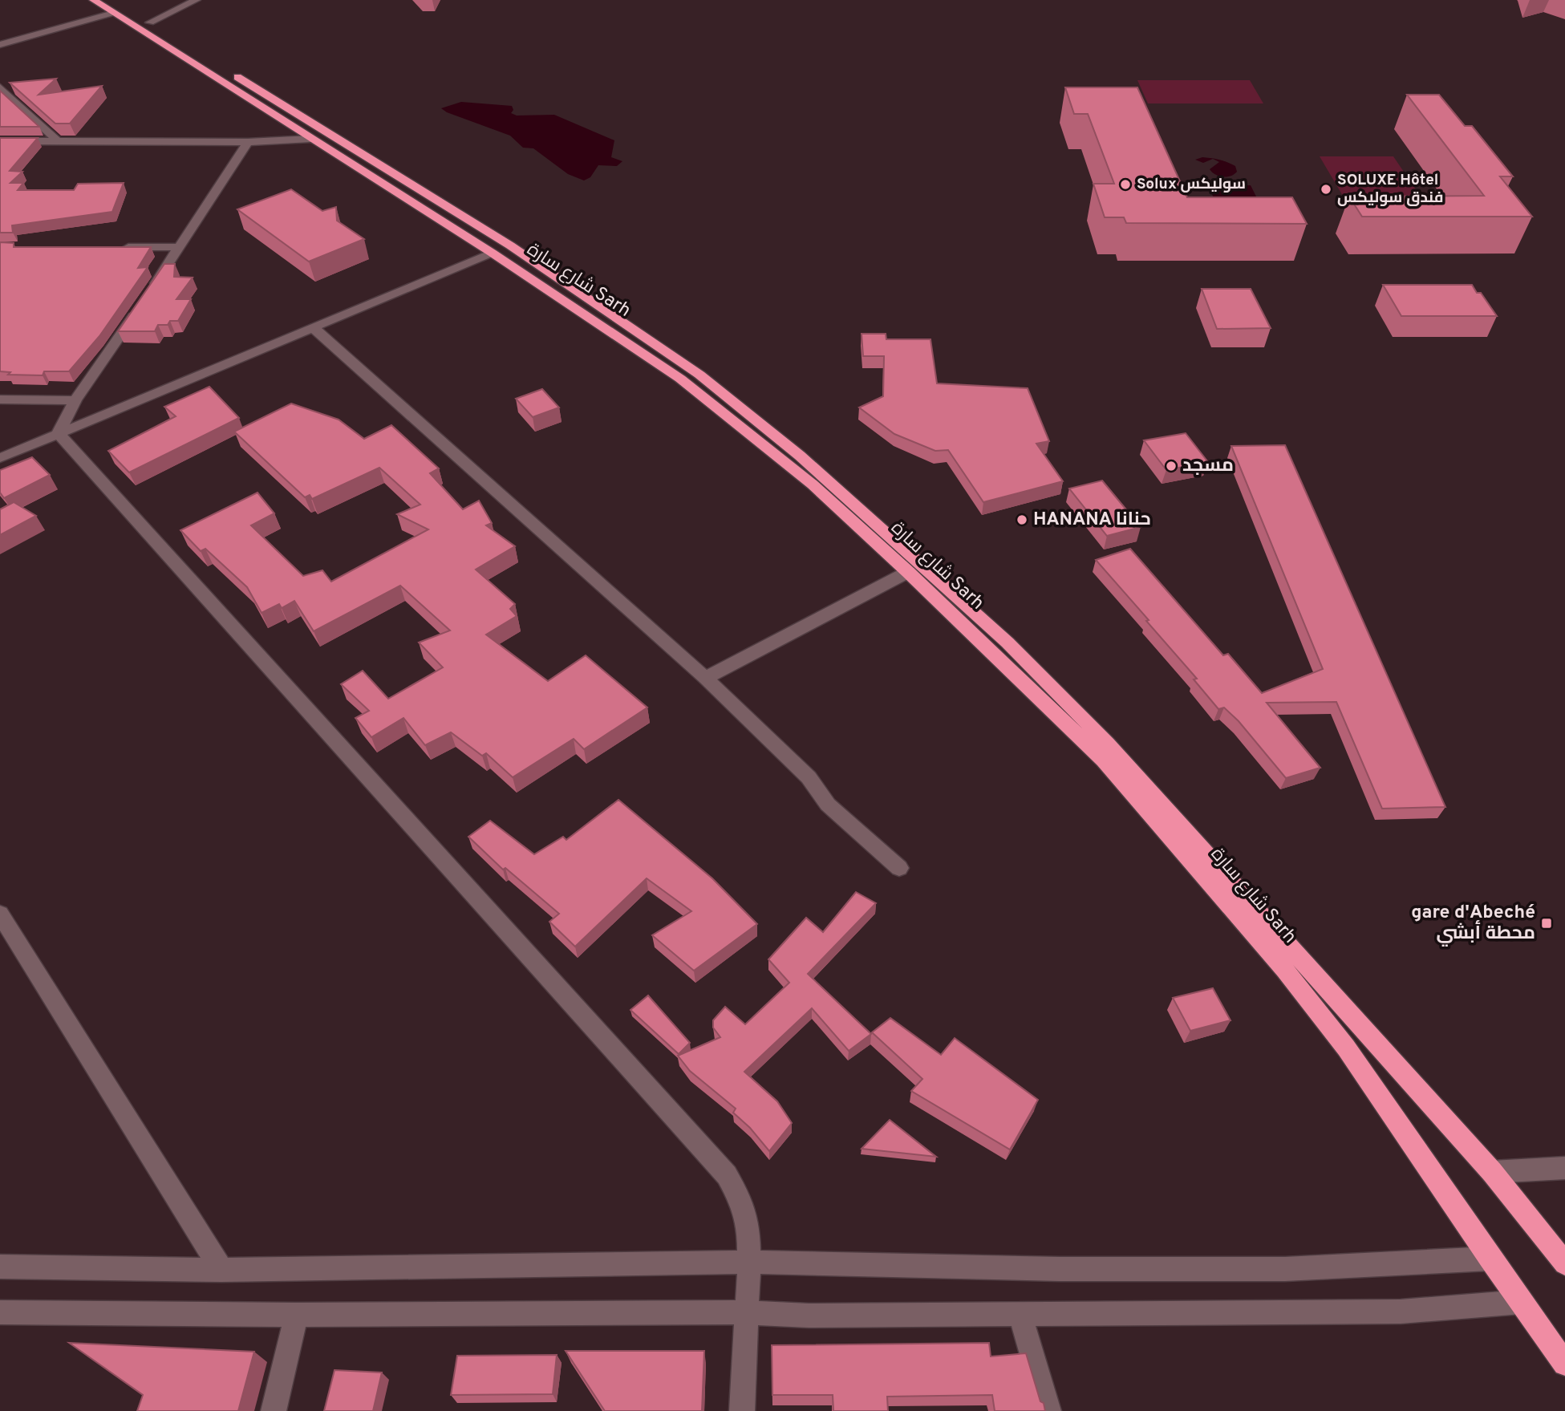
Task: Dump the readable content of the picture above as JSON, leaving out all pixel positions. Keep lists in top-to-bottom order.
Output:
{
  "streets": {
    "highway": ["شارع سارة Sarh"]
  },
  "places": {
    "other": [
      "Solux سوليكس",
      "SOLUXE Hôtel فندق سوليكس",
      "مسجد",
      "HANANA حنانا"
    ],
    "transit": ["gare d'Abeché محطة أبشي"]
  }
}
